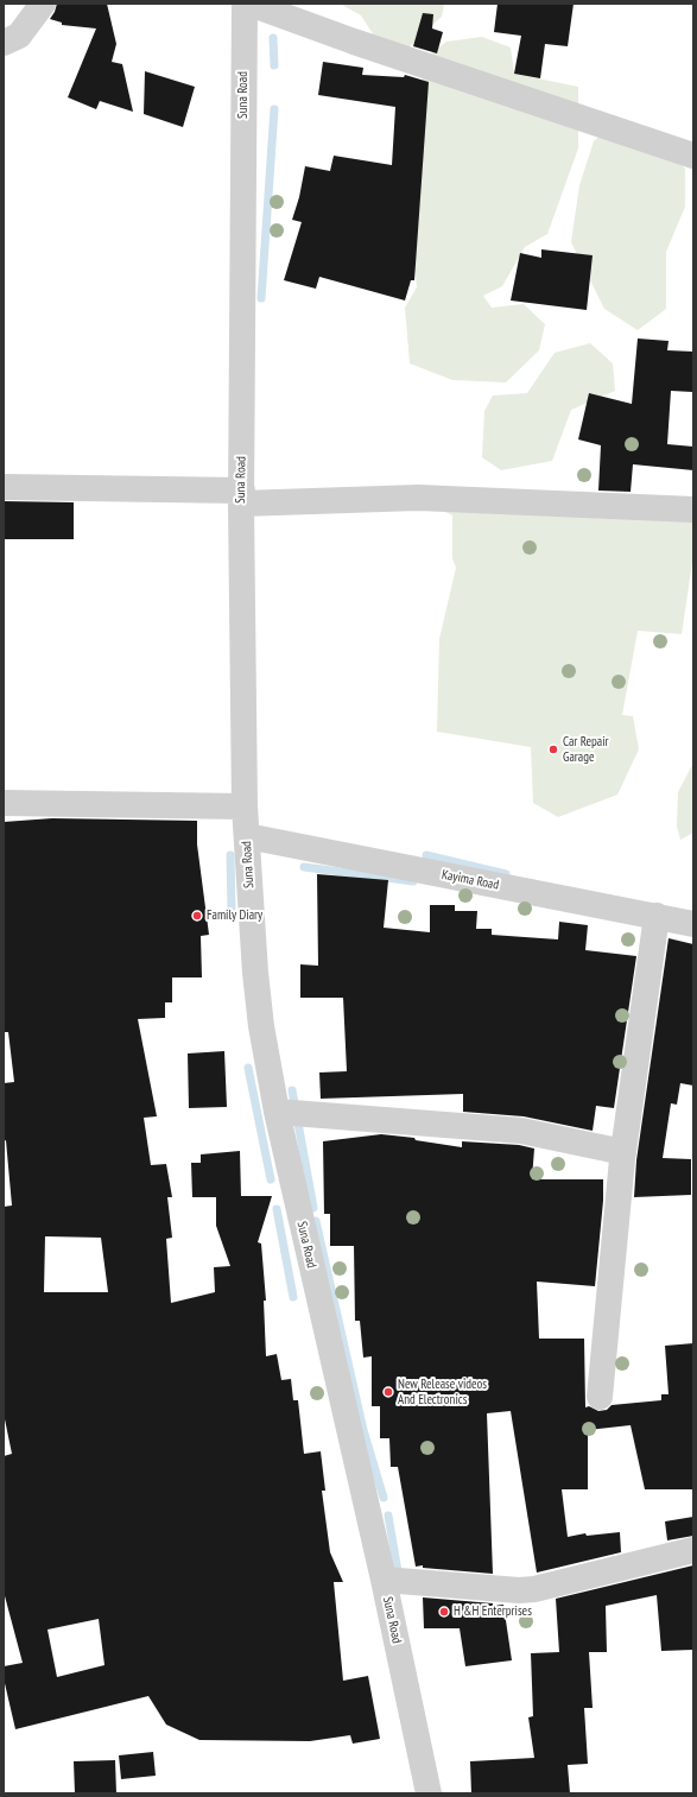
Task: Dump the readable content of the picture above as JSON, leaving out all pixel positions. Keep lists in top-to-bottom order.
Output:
{
  "streets": {
    "street": ["Suna Road", "Kayima Road"]
  },
  "crossings": [
    ["Suna Road", "Kayima Road"]
  ],
  "places": [
    "Car Repair Garage",
    "Family Diary",
    "New Release videos And Electronics",
    "H &H Enterprises"
  ]
}
